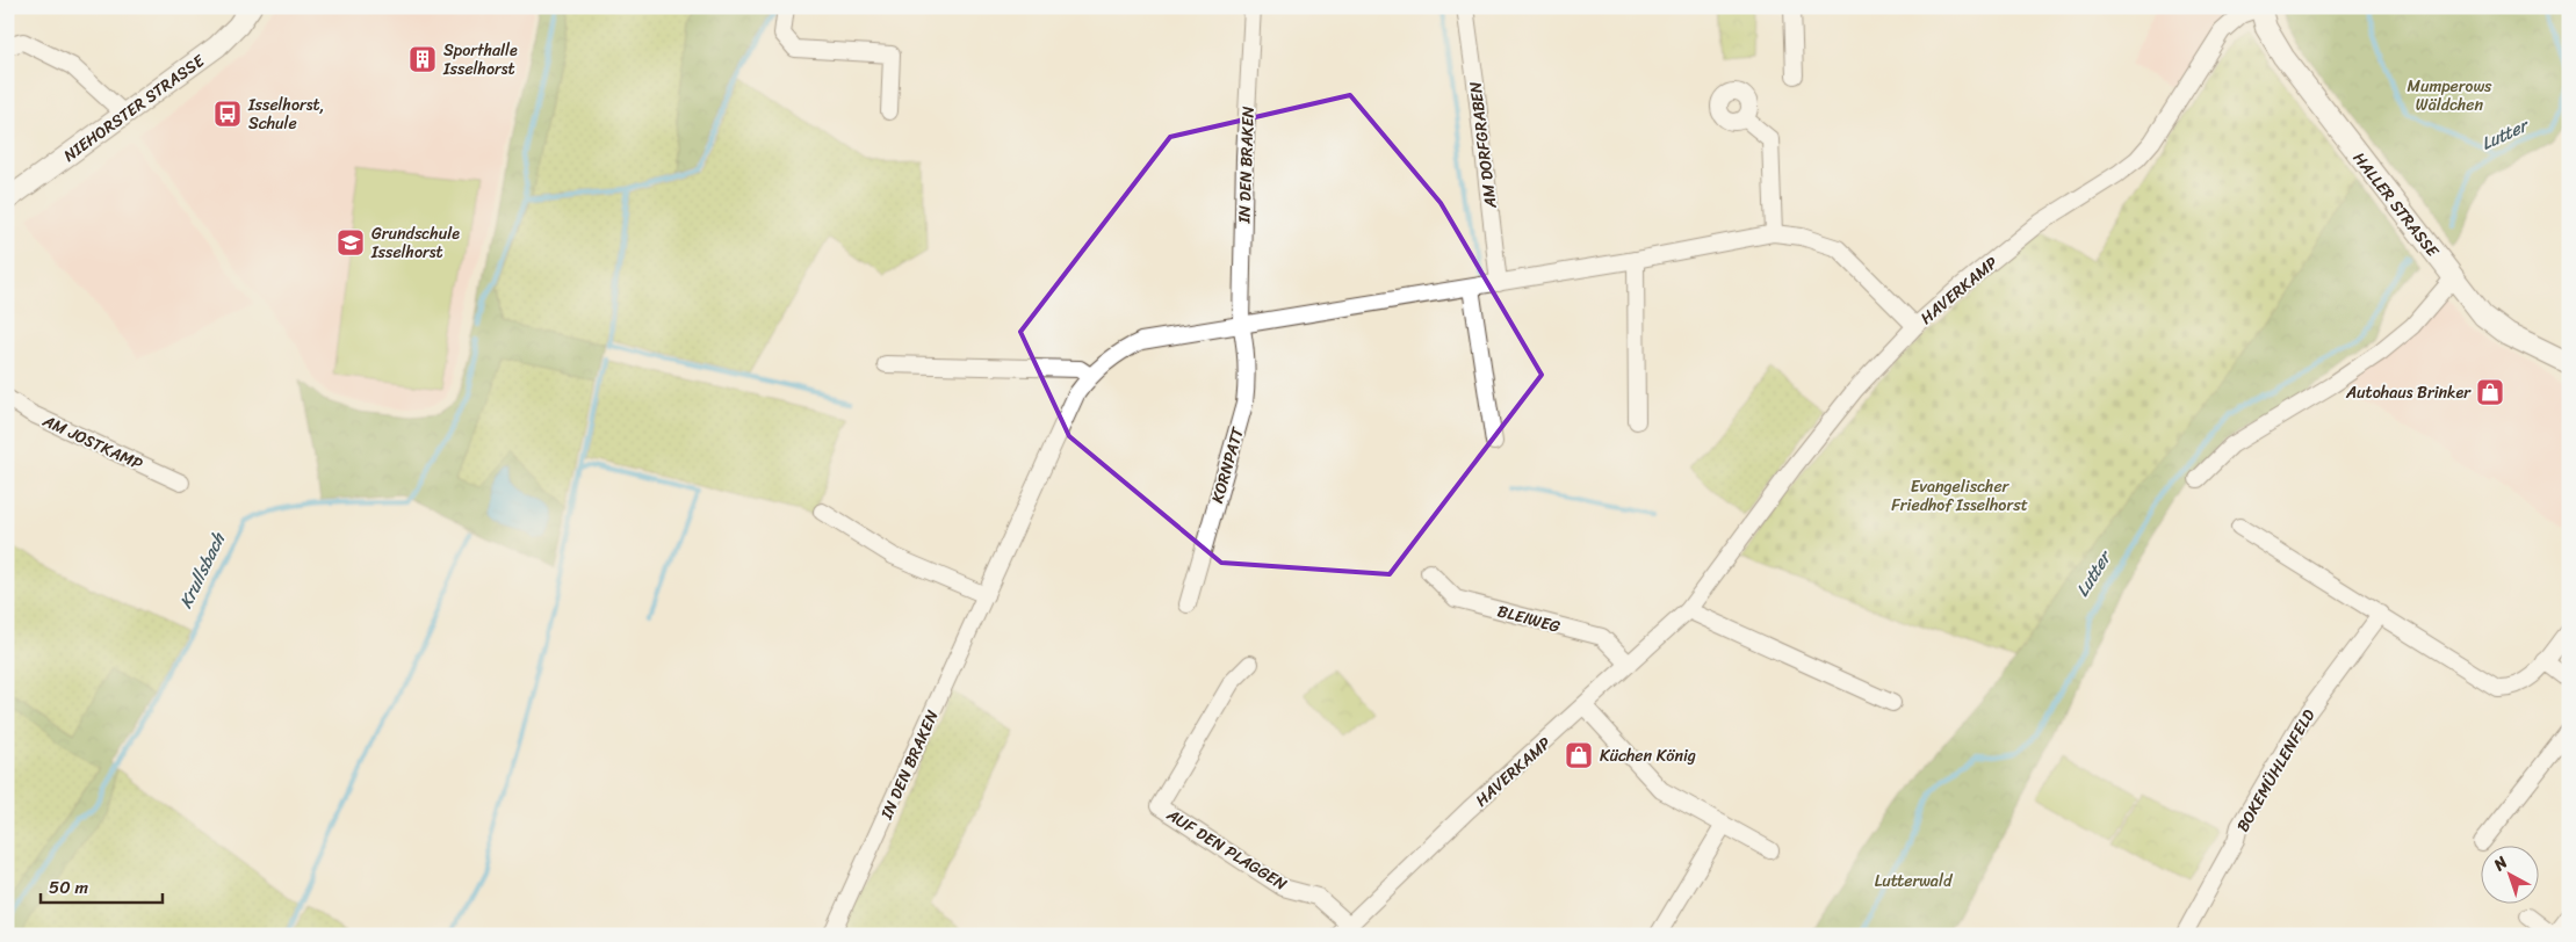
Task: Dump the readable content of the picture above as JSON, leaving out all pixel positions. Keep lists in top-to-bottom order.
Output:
{
  "streets": {
    "street": [
      "NIEHORSTER STRASSE",
      "AM DORFGRABEN",
      "IN DEN BRAKEN",
      "HALLER STRASSE",
      "HAVERKAMP",
      "AM JOSTKAMP",
      "KORNPATT",
      "BLEIWEG",
      "BOKEMÜHLENFELD",
      "AUF DEN PLAGGEN"
    ]
  },
  "crossings": [
    ["AM DORFGRABEN", "IN DEN BRAKEN"],
    ["IN DEN BRAKEN", "HAVERKAMP"],
    ["IN DEN BRAKEN", "KORNPATT"],
    ["HALLER STRASSE", "HAVERKAMP"],
    ["HAVERKAMP", "BLEIWEG"],
    ["HAVERKAMP", "AUF DEN PLAGGEN"]
  ],
  "water": ["Lutter", "Krullsbach"],
  "parks": ["Mumperows Wäldchen", "Evangelischer Friedhof Isselhorst", "Lutterwald"],
  "places": {
    "building": ["Sporthalle Isselhorst"],
    "bus stop": ["Isselhorst, Schule"],
    "school or university": ["Grundschule Isselhorst"],
    "shop": ["Autohaus Brinker", "Küchen König"]
  },
  "scale_bar": "50 m",
  "north": "top left"
}
